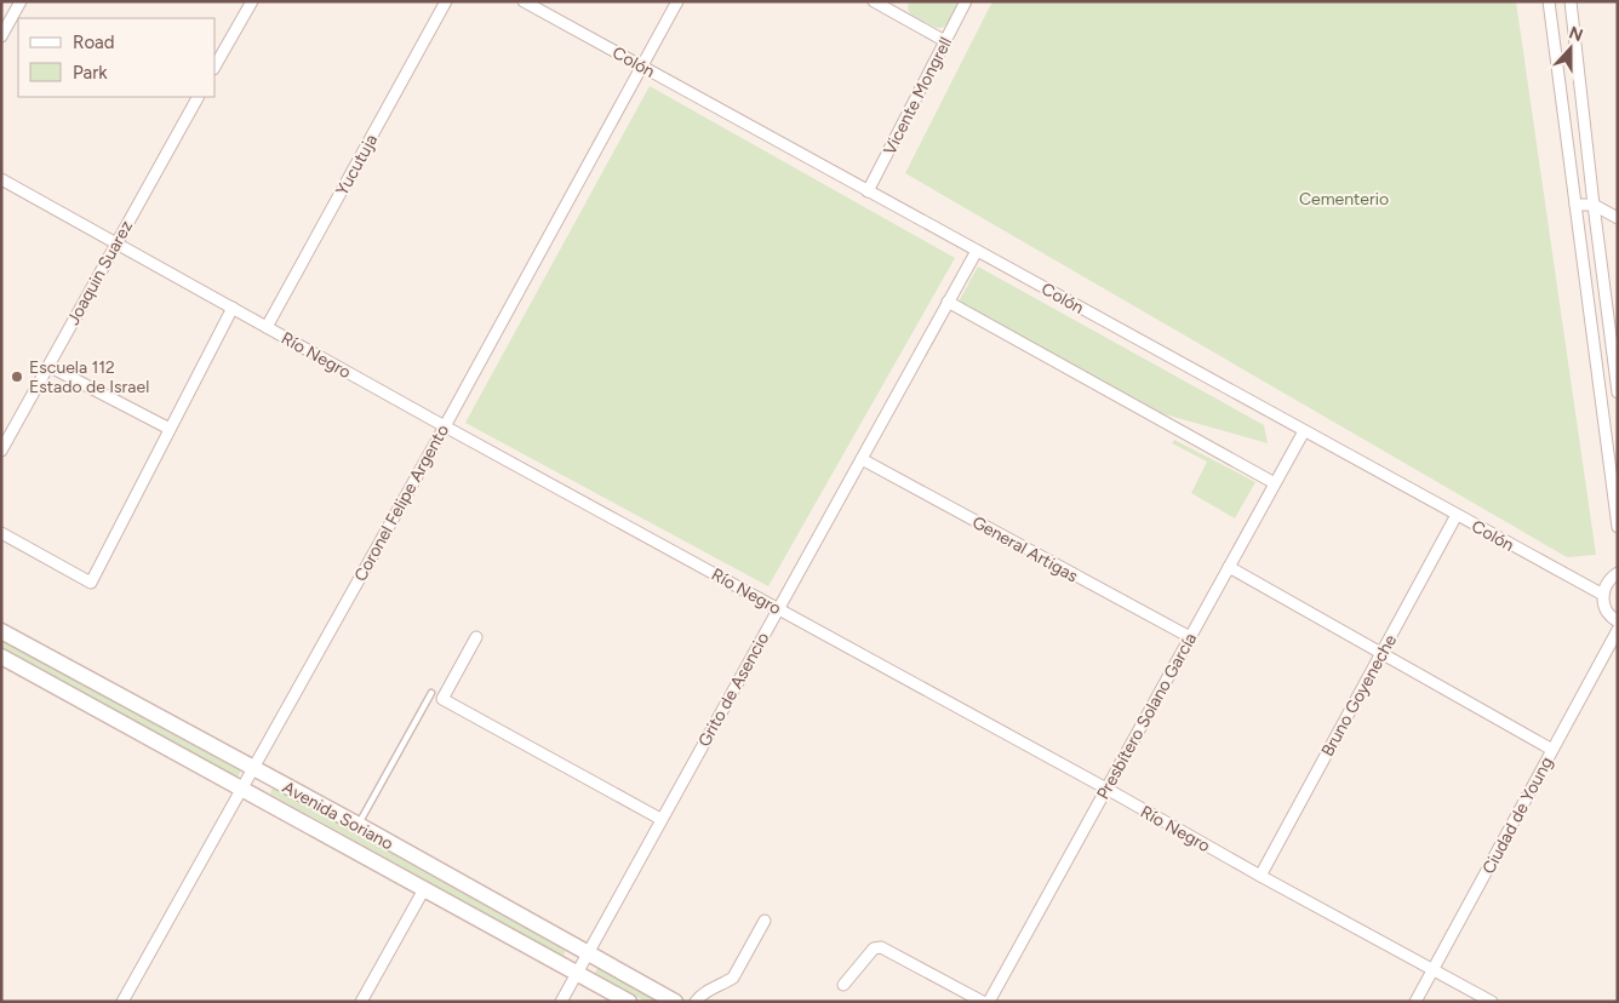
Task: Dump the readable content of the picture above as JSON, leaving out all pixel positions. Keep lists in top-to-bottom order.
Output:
{
  "streets": {
    "street": [
      "Colón",
      "Vicente Mongrell",
      "Yucutuja",
      "Joaquin Suarez",
      "Río Negro",
      "Coronel Felipe Argento",
      "General Artigas",
      "Grito de Asencio",
      "Bruno Goyeneche",
      "Presbítero Solano García",
      "Avenida Soriano",
      "Ciudad de Young"
    ]
  },
  "crossings": [
    ["Colón", "Vicente Mongrell"],
    ["Colón", "Coronel Felipe Argento"],
    ["Colón", "Grito de Asencio"],
    ["Colón", "Bruno Goyeneche"],
    ["Colón", "Presbítero Solano García"],
    ["Yucutuja", "Río Negro"],
    ["Joaquin Suarez", "Río Negro"],
    ["Río Negro", "Coronel Felipe Argento"],
    ["Río Negro", "Grito de Asencio"],
    ["Río Negro", "Bruno Goyeneche"],
    ["Río Negro", "Presbítero Solano García"],
    ["Río Negro", "Ciudad de Young"],
    ["Coronel Felipe Argento", "Avenida Soriano"],
    ["General Artigas", "Grito de Asencio"],
    ["General Artigas", "Presbítero Solano García"],
    ["Grito de Asencio", "Avenida Soriano"]
  ],
  "parks": ["Cementerio"],
  "places": ["Escuela 112 Estado de Israel"],
  "legend": ["Road", "Park"],
  "north": "top"
}
